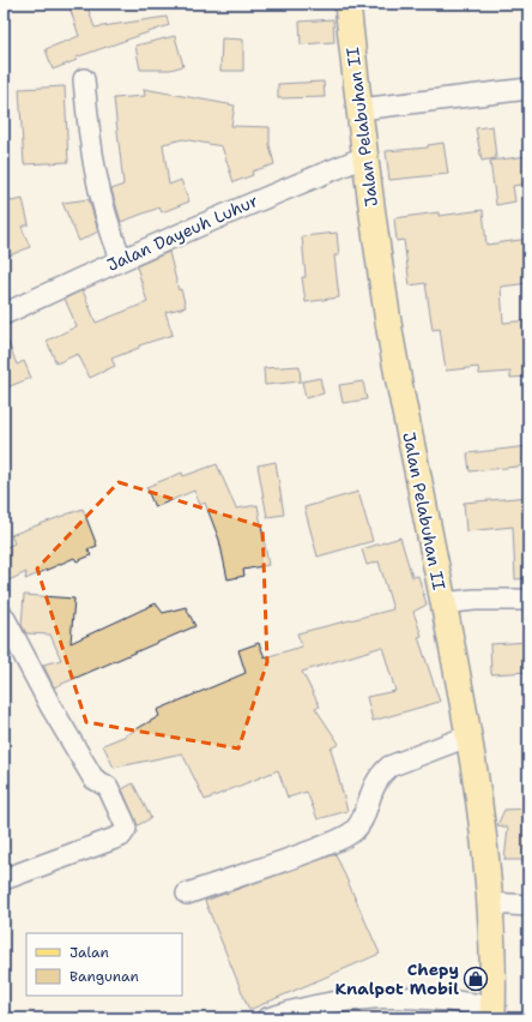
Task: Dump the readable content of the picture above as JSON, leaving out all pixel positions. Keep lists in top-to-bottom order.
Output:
{
  "streets": {
    "main road": ["Jalan Pelabuhan II"],
    "street": ["Jalan Dayeuh Luhur"]
  },
  "crossings": [
    ["Jalan Pelabuhan II", "Jalan Dayeuh Luhur"]
  ],
  "places": {
    "shop": ["Chepy Knalpot Mobil"]
  },
  "legend": ["Jalan", "Bangunan"]
}
